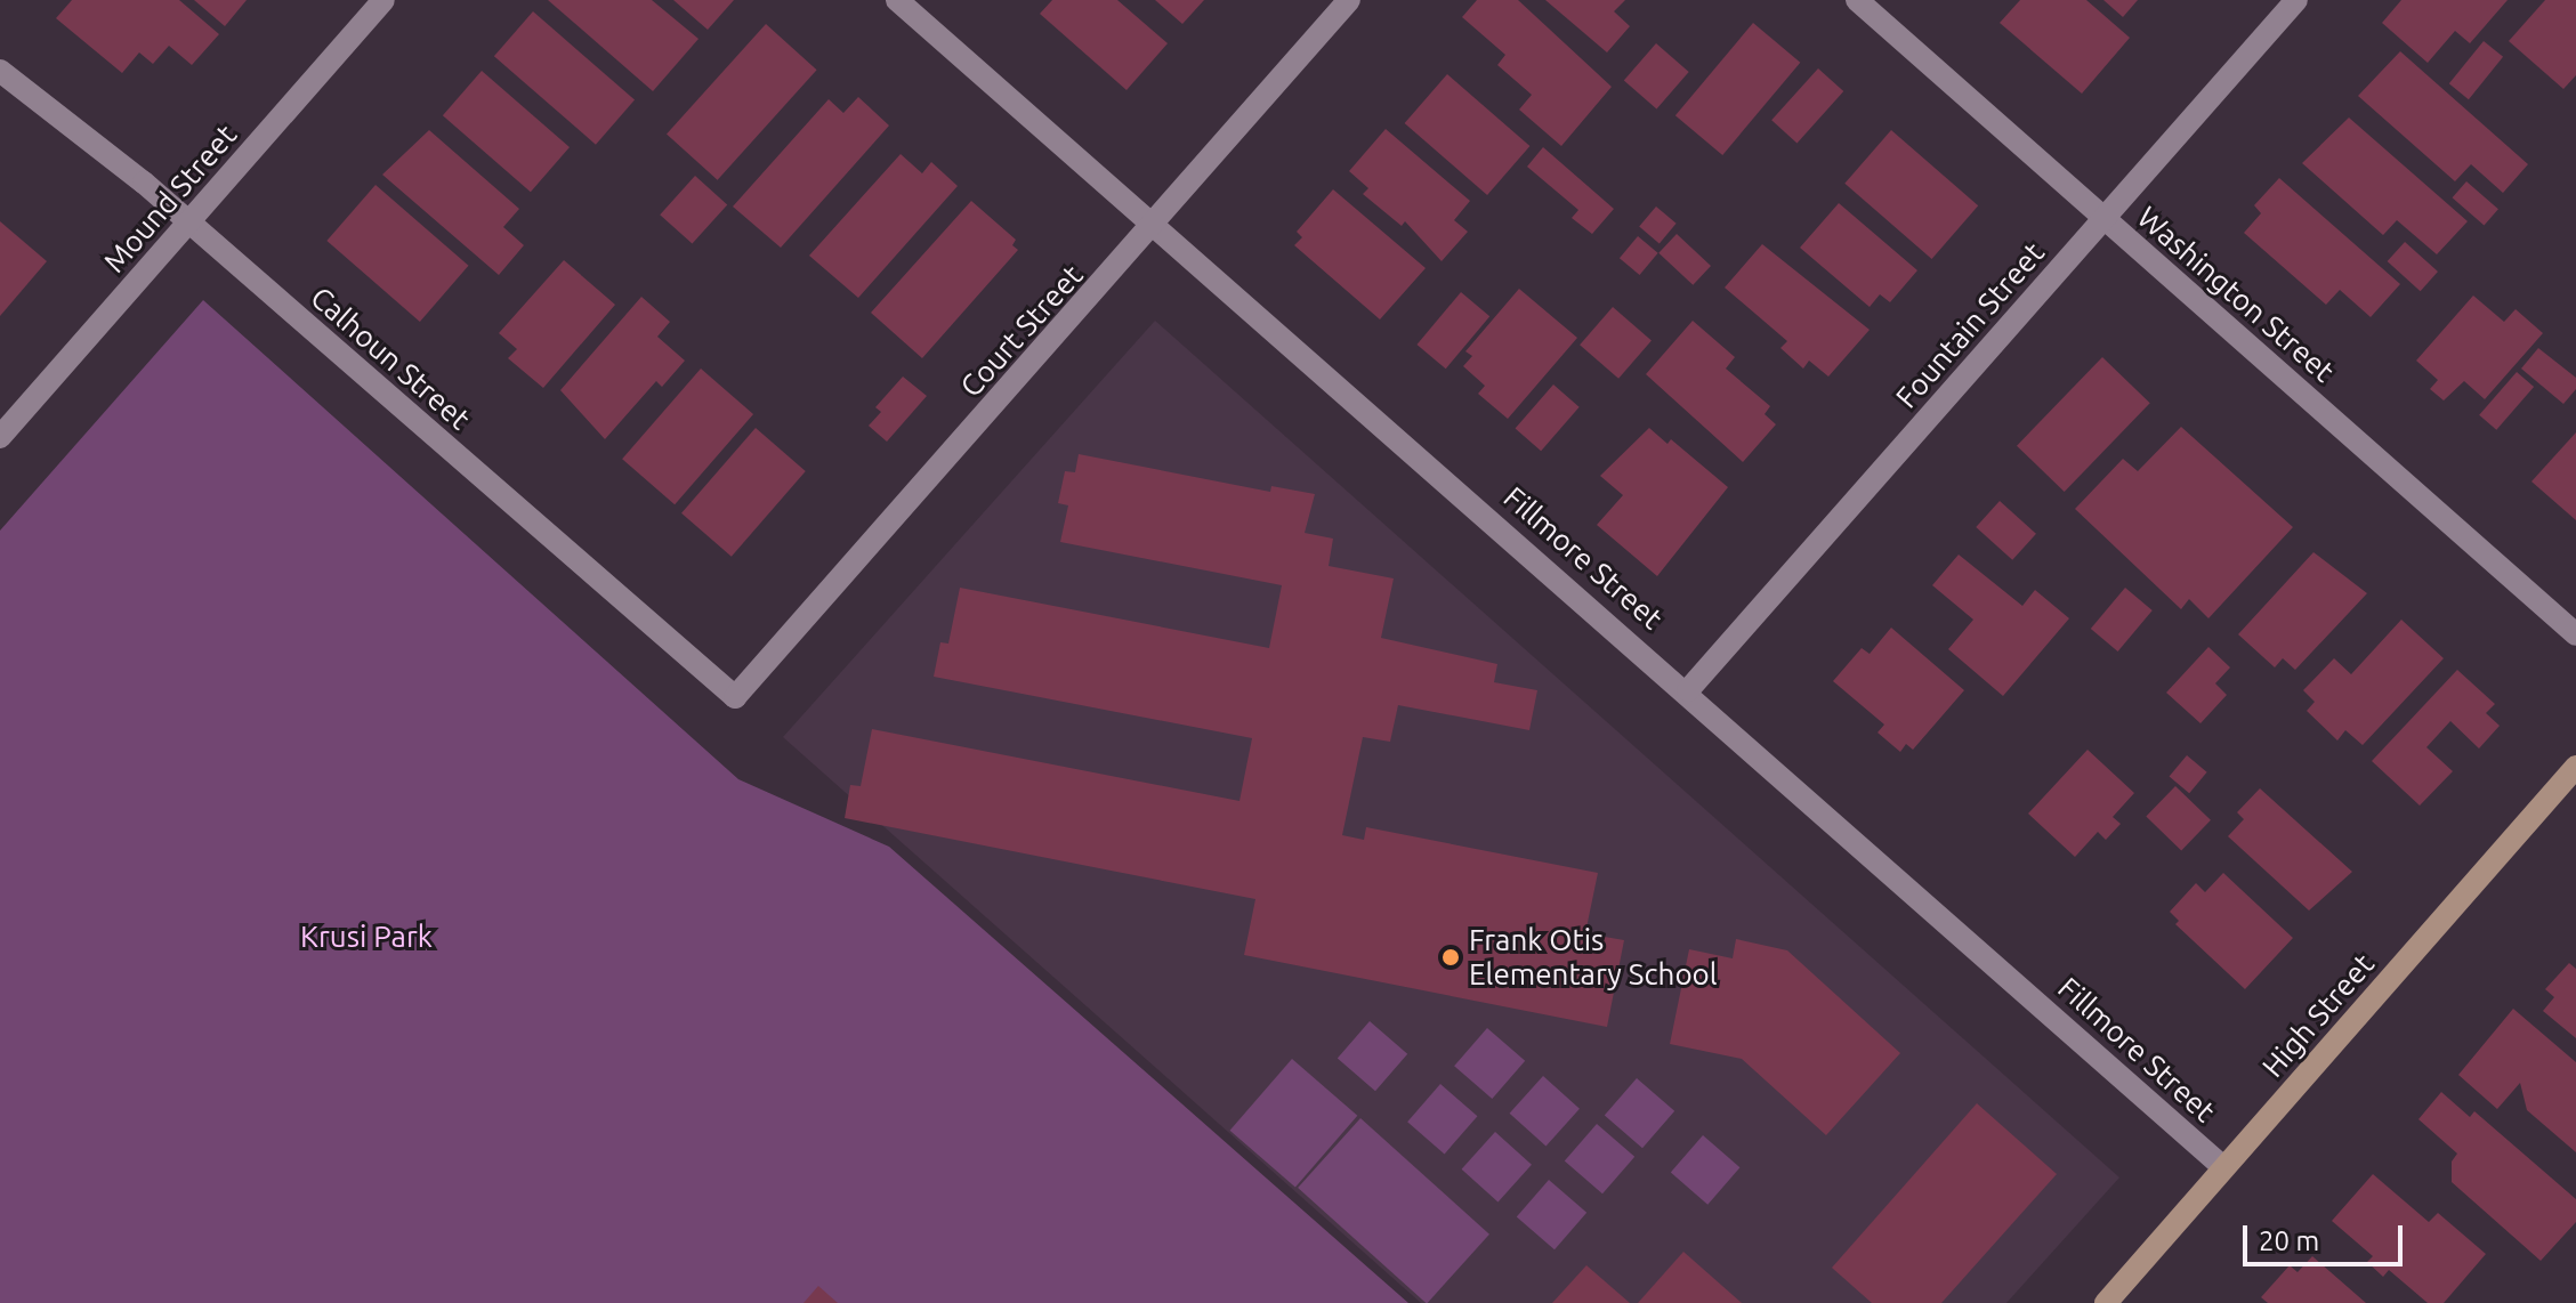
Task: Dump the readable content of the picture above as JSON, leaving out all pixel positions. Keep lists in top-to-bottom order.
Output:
{
  "streets": {
    "main road": ["High Street"],
    "street": [
      "Mound Street",
      "Washington Street",
      "Fountain Street",
      "Court Street",
      "Calhoun Street",
      "Fillmore Street"
    ]
  },
  "crossings": [
    ["Mound Street", "Calhoun Street"],
    ["Washington Street", "Fountain Street"],
    ["Fountain Street", "Fillmore Street"],
    ["Court Street", "Calhoun Street"],
    ["Court Street", "Fillmore Street"],
    ["Fillmore Street", "High Street"]
  ],
  "parks": ["Krusi Park"],
  "places": ["Frank Otis Elementary School"],
  "scale_bar": "20 m"
}
